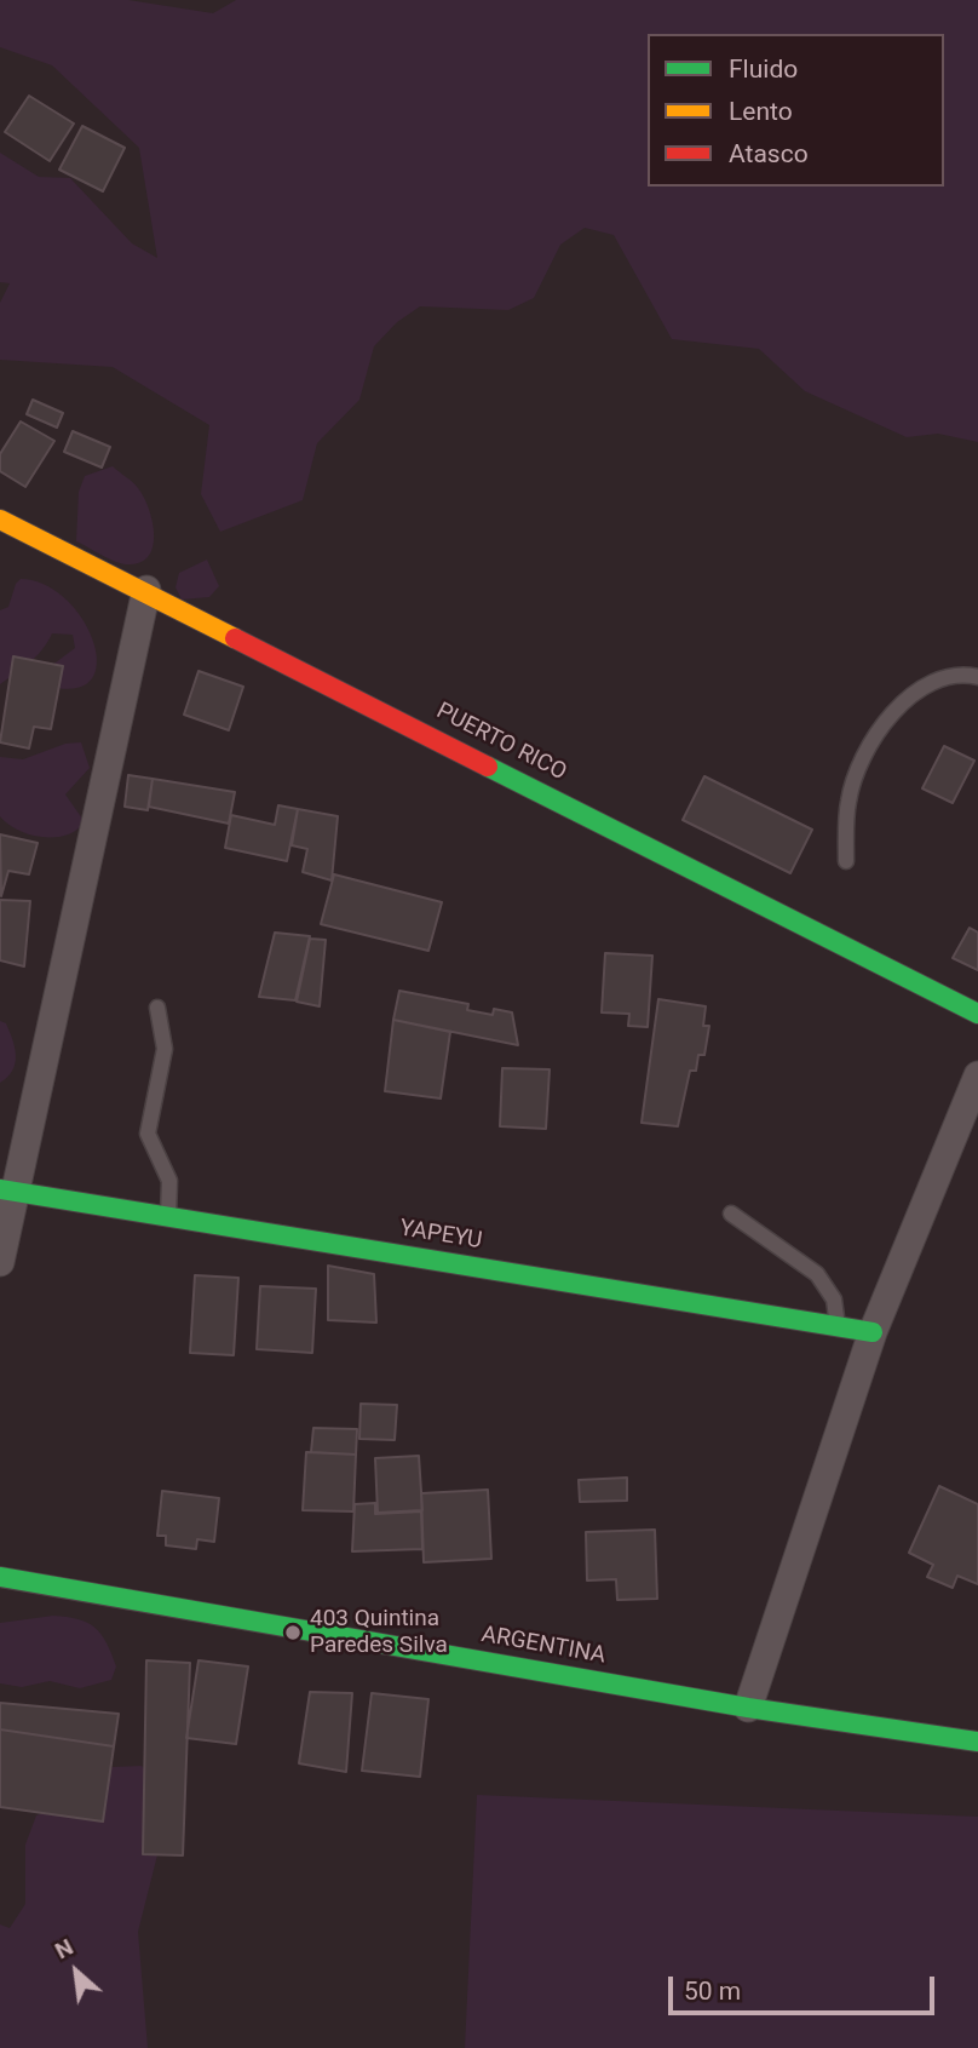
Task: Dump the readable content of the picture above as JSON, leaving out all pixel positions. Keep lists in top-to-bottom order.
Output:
{
  "streets": {
    "street": ["PUERTO RICO", "YAPEYU", "ARGENTINA"]
  },
  "places": ["403 Quintina Paredes Silva"],
  "legend": ["Fluido", "Lento", "Atasco"],
  "scale_bar": "50 m",
  "north": "top left"
}
